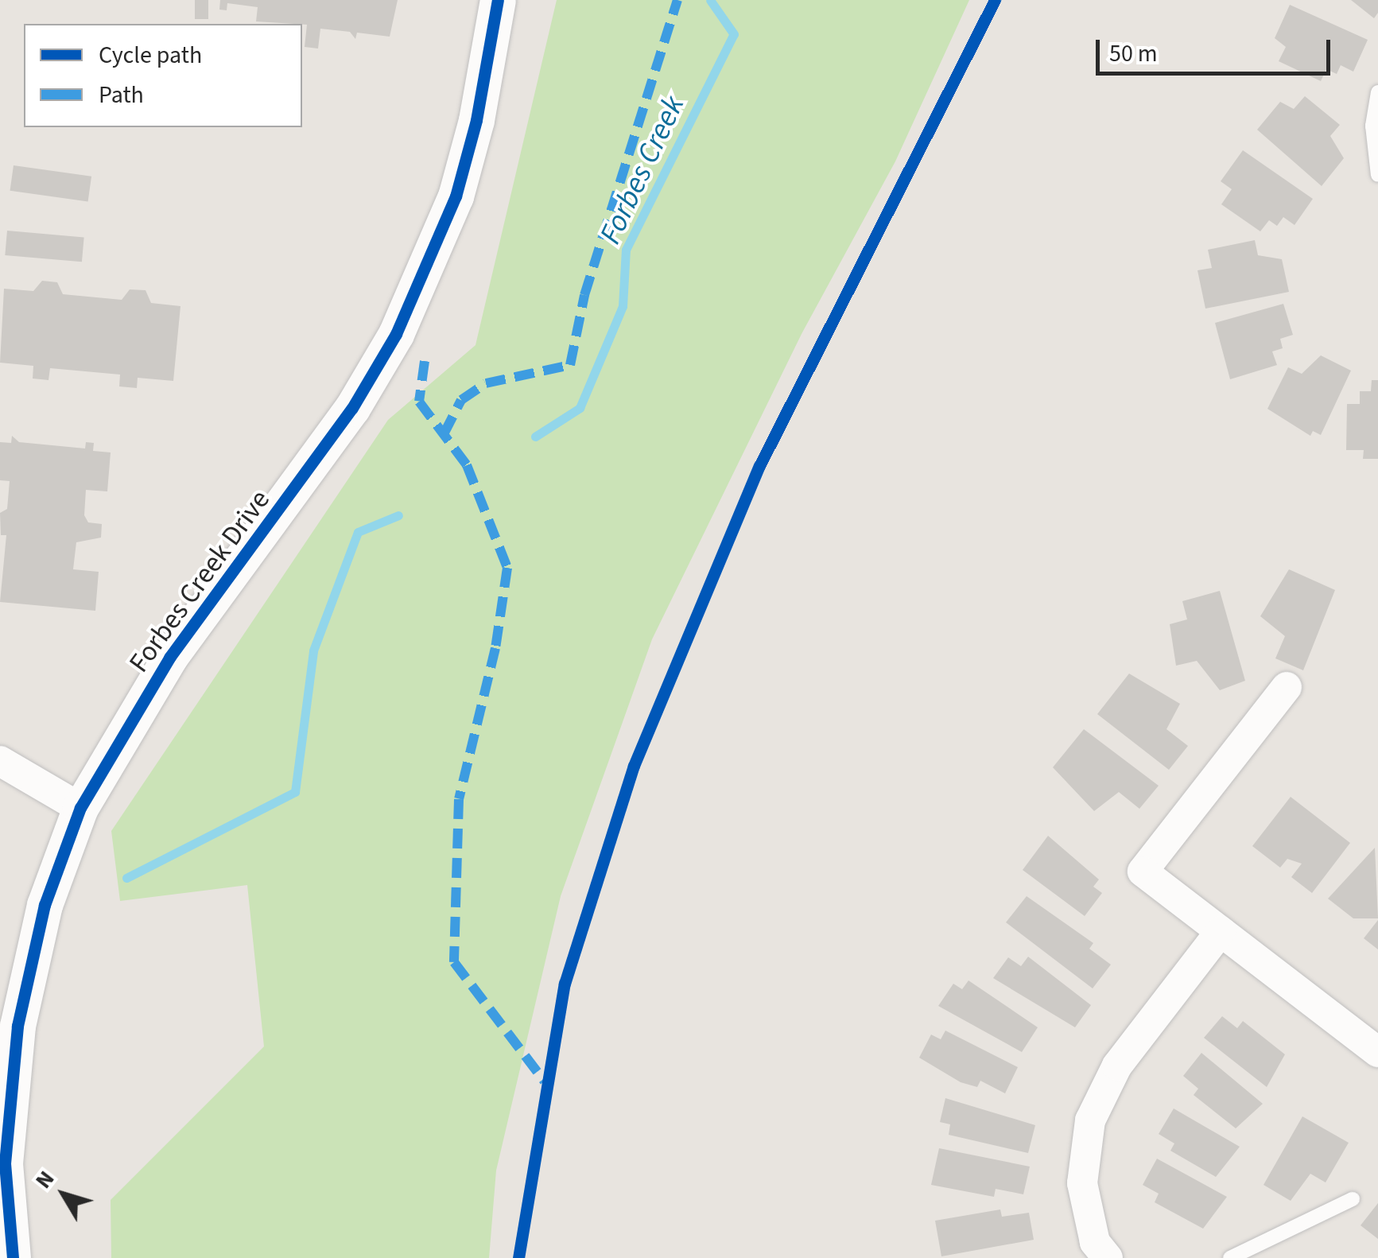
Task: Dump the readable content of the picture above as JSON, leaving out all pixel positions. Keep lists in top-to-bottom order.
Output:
{
  "streets": {
    "street": ["Forbes Creek Drive"]
  },
  "water": ["Forbes Creek"],
  "legend": ["Cycle path", "Path"],
  "scale_bar": "50 m",
  "north": "top left"
}
